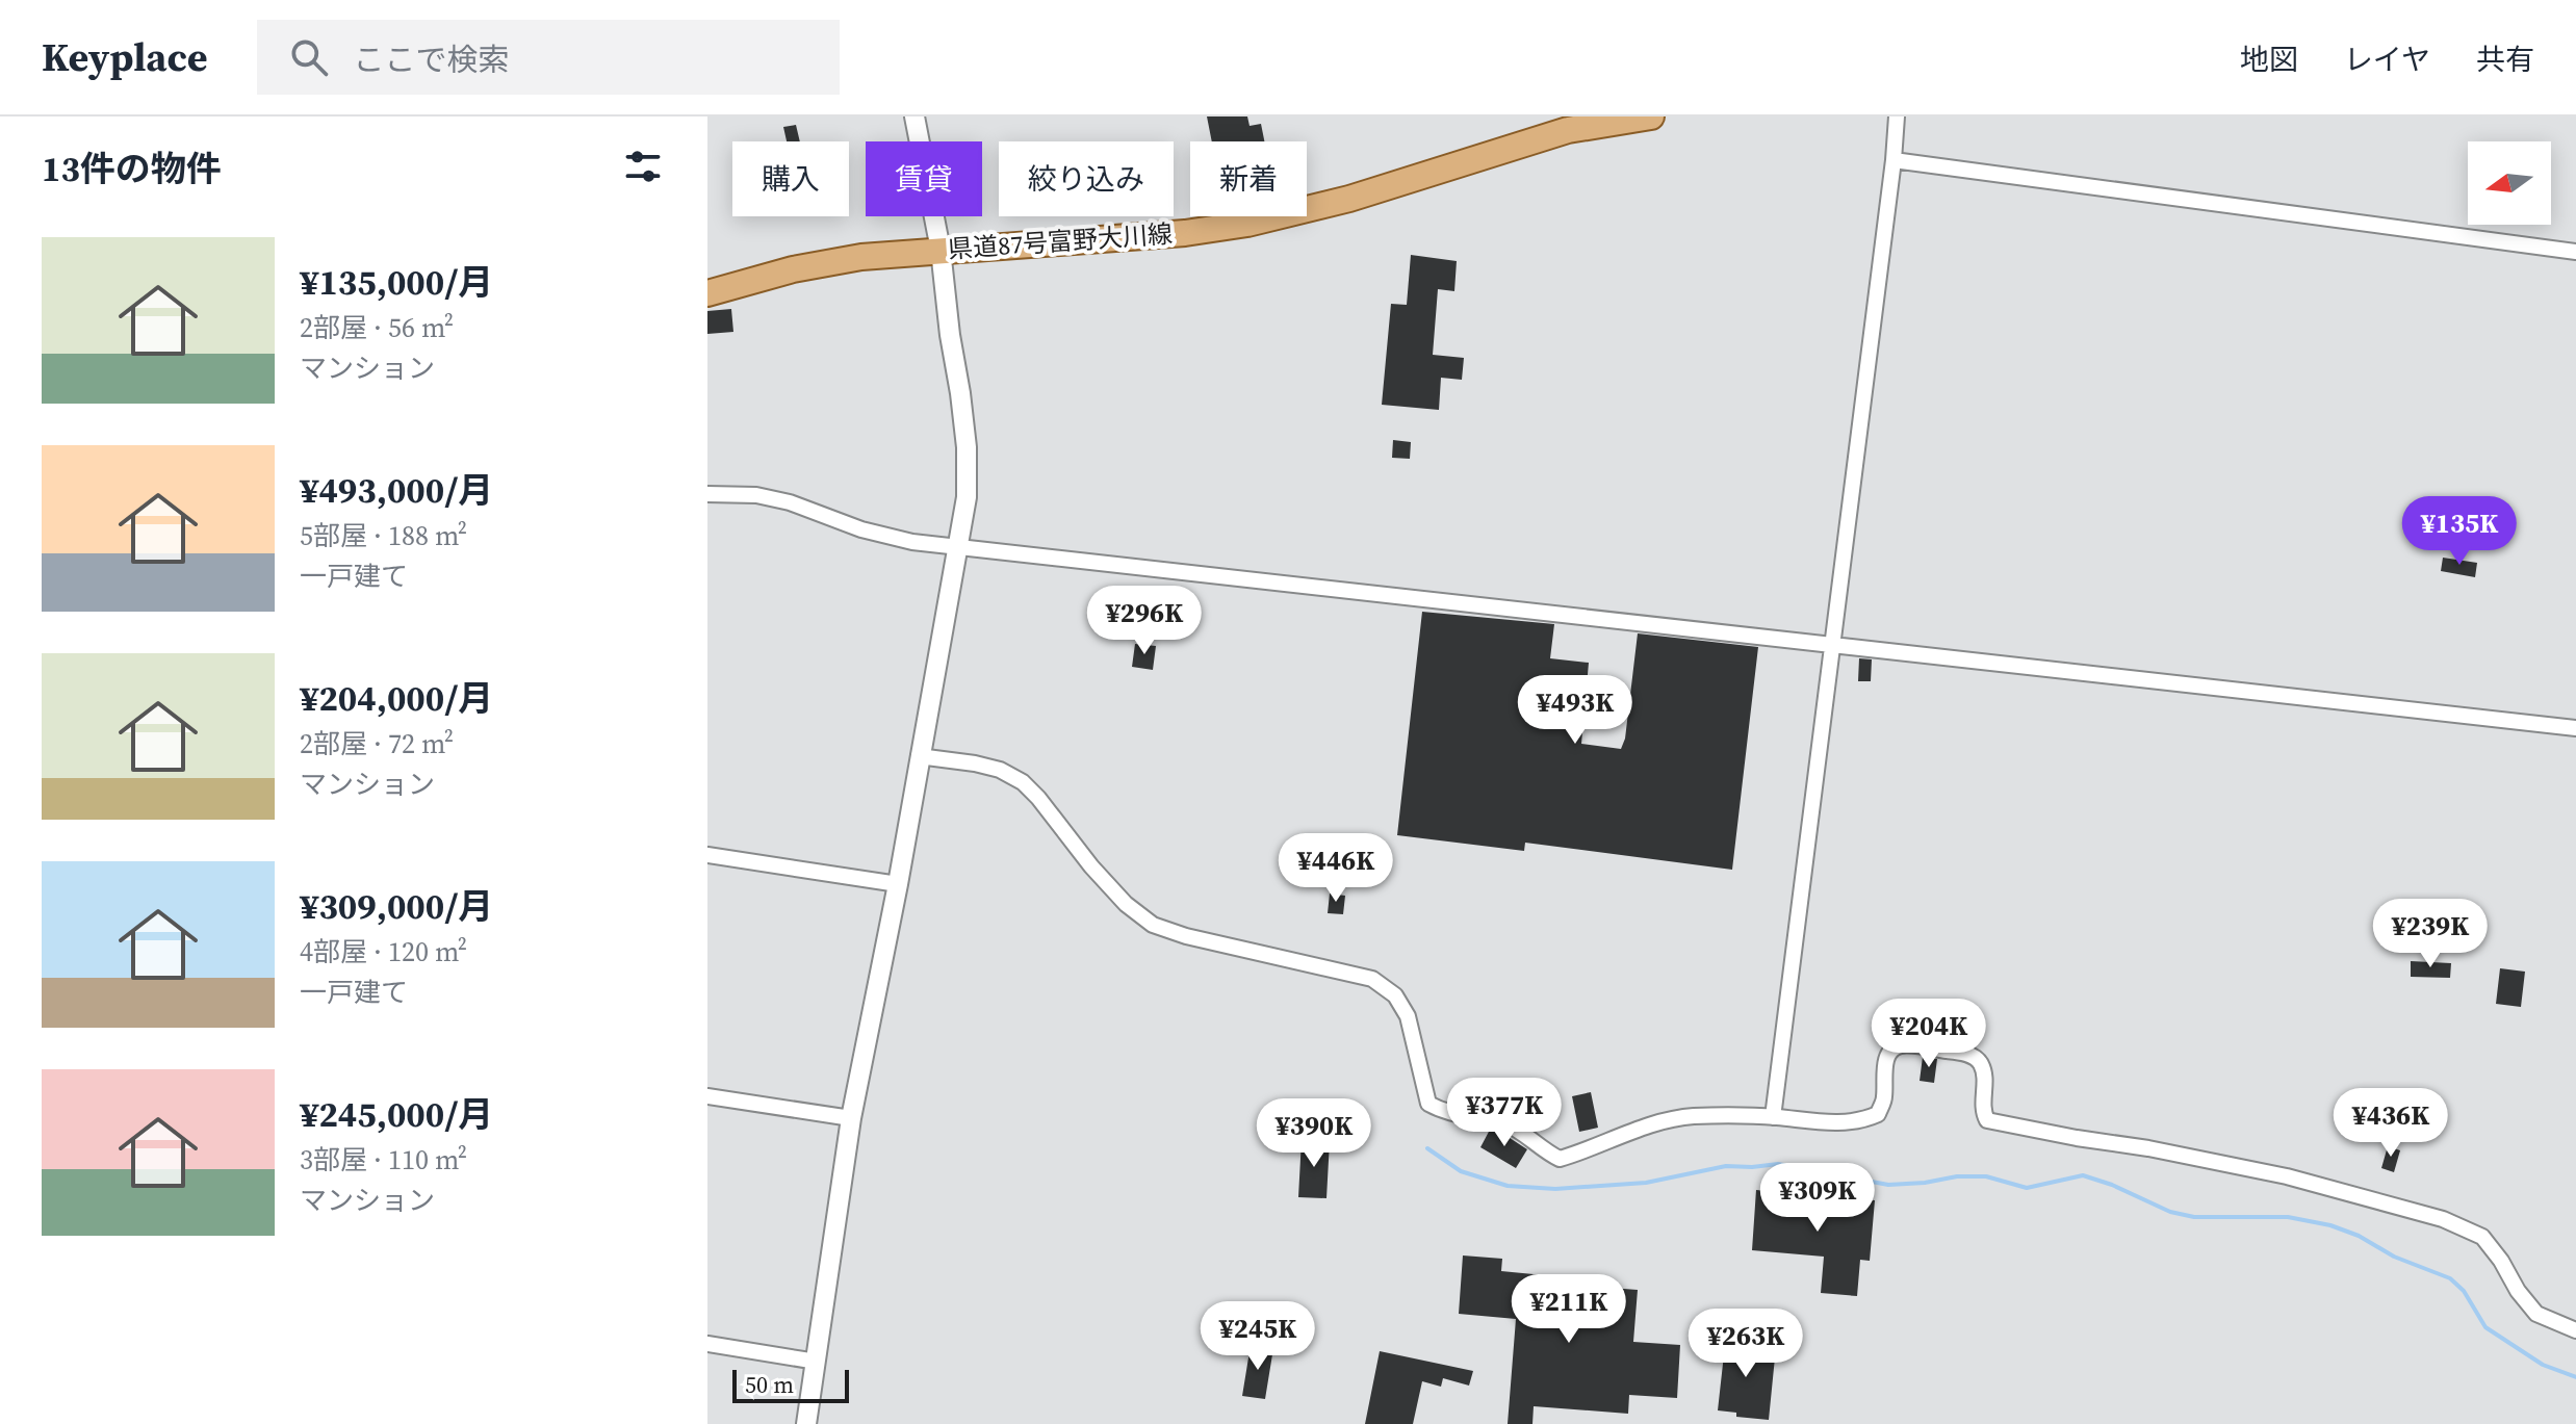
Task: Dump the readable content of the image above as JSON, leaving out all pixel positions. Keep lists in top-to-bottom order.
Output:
{
  "streets": {
    "main road": ["県道87号富野大川線"]
  },
  "scale_bar": "50 m",
  "north": "left",
  "page": {
    "header": "Keyplace",
    "search": "ここで検索",
    "nav": ["地図", "レイヤ", "共有"],
    "heading": "13件の物件",
    "chip": [
      "購入",
      "賃貸",
      "絞り込み",
      "新着"
    ],
    "list": [
      {
        "name": "¥135,000/月",
        "note": "2部屋 · 56 m² · マンション"
      },
      {
        "name": "¥493,000/月",
        "note": "5部屋 · 188 m² · 一戸建て"
      },
      {
        "name": "¥204,000/月",
        "note": "2部屋 · 72 m² · マンション"
      },
      {
        "name": "¥309,000/月",
        "note": "4部屋 · 120 m² · 一戸建て"
      },
      {
        "name": "¥245,000/月",
        "note": "3部屋 · 110 m² · マンション"
      }
    ],
    "price": [
      "¥135K",
      "¥296K",
      "¥493K",
      "¥446K",
      "¥239K",
      "¥204K",
      "¥377K",
      "¥436K",
      "¥390K",
      "¥309K",
      "¥211K",
      "¥245K",
      "¥263K"
    ],
    "scale": "50 m"
  }
}
